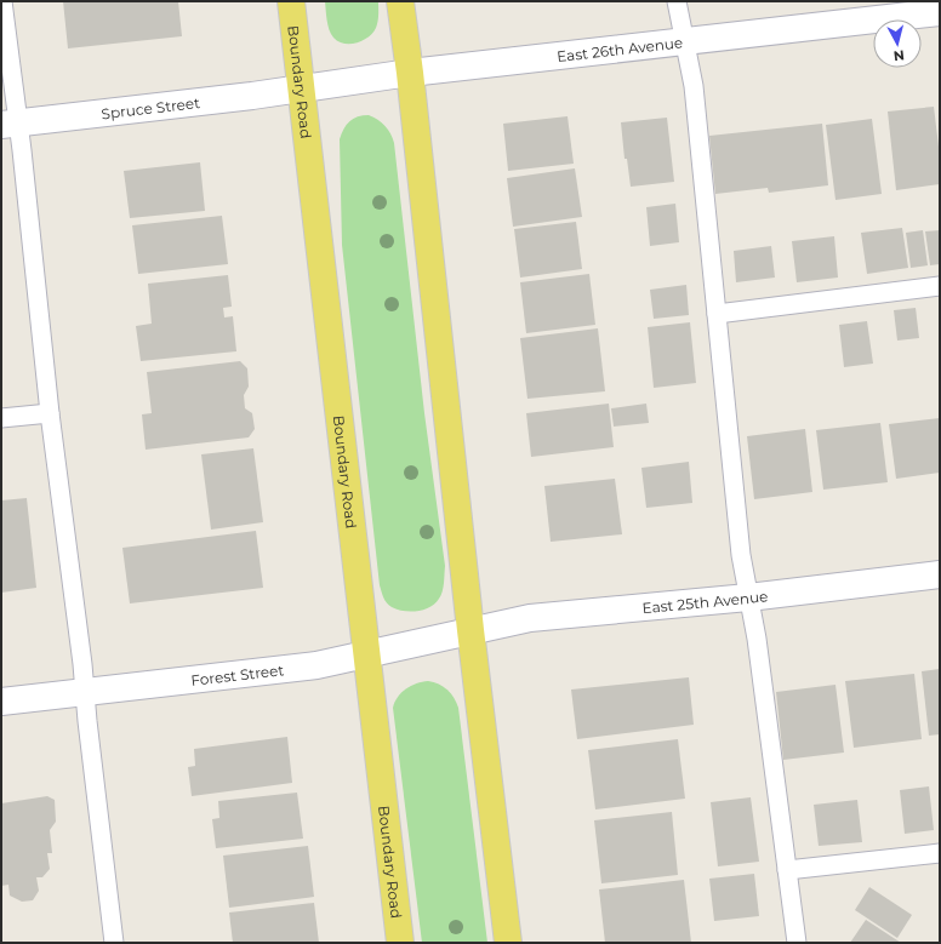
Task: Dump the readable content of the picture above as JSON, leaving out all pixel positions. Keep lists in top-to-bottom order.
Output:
{
  "streets": {
    "main road": ["Boundary Road"],
    "street": [
      "East 26th Avenue",
      "Spruce Street",
      "East 25th Avenue",
      "Forest Street"
    ]
  },
  "crossings": [
    ["East 26th Avenue", "Boundary Road"],
    ["East 26th Avenue", "Spruce Street"],
    ["Boundary Road", "Spruce Street"],
    ["Boundary Road", "Forest Street"],
    ["East 25th Avenue", "Forest Street"]
  ],
  "north": "bottom"
}
